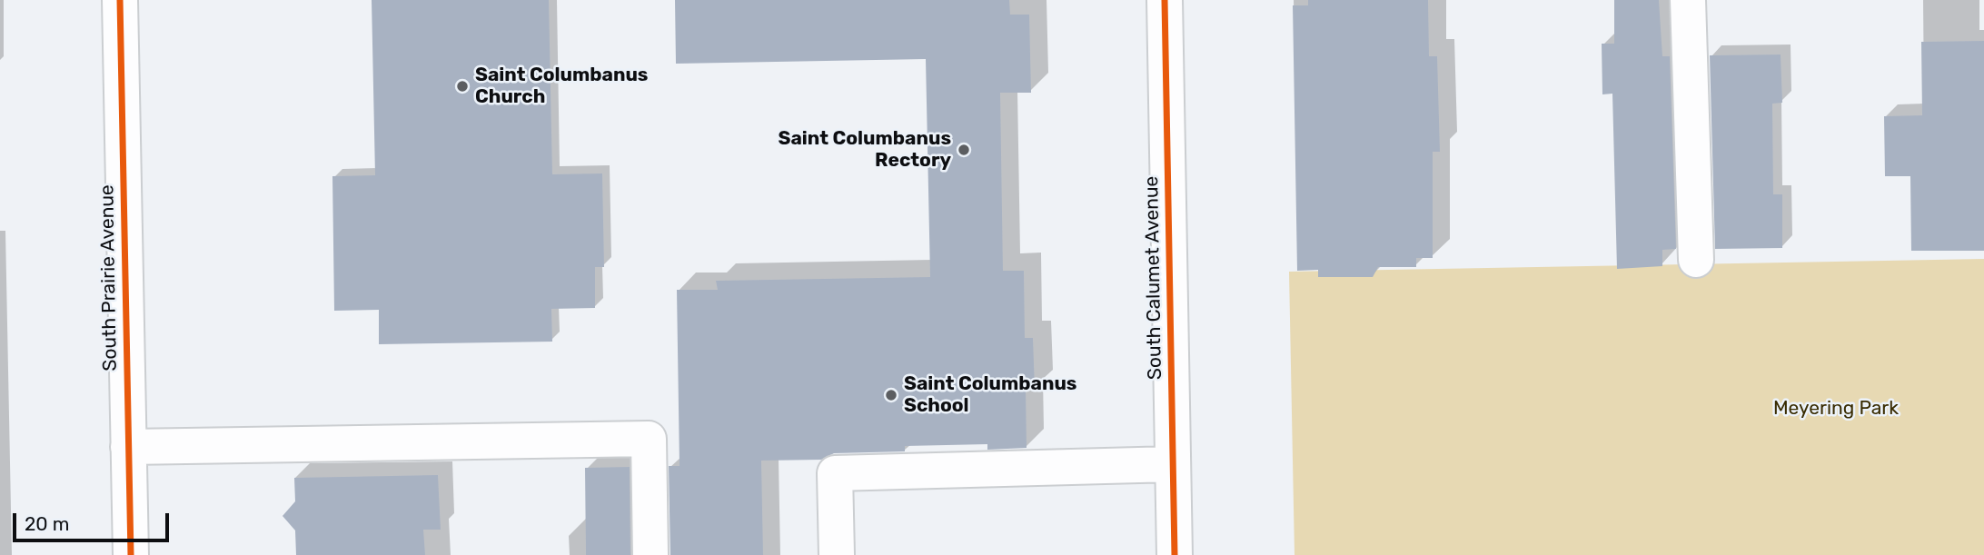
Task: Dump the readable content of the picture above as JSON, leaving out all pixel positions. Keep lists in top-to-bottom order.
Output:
{
  "streets": {
    "street": ["South Prairie Avenue", "South Calumet Avenue"]
  },
  "parks": ["Meyering Park"],
  "places": ["Saint Columbanus Church", "Saint Columbanus Rectory", "Saint Columbanus School"],
  "scale_bar": "20 m"
}
